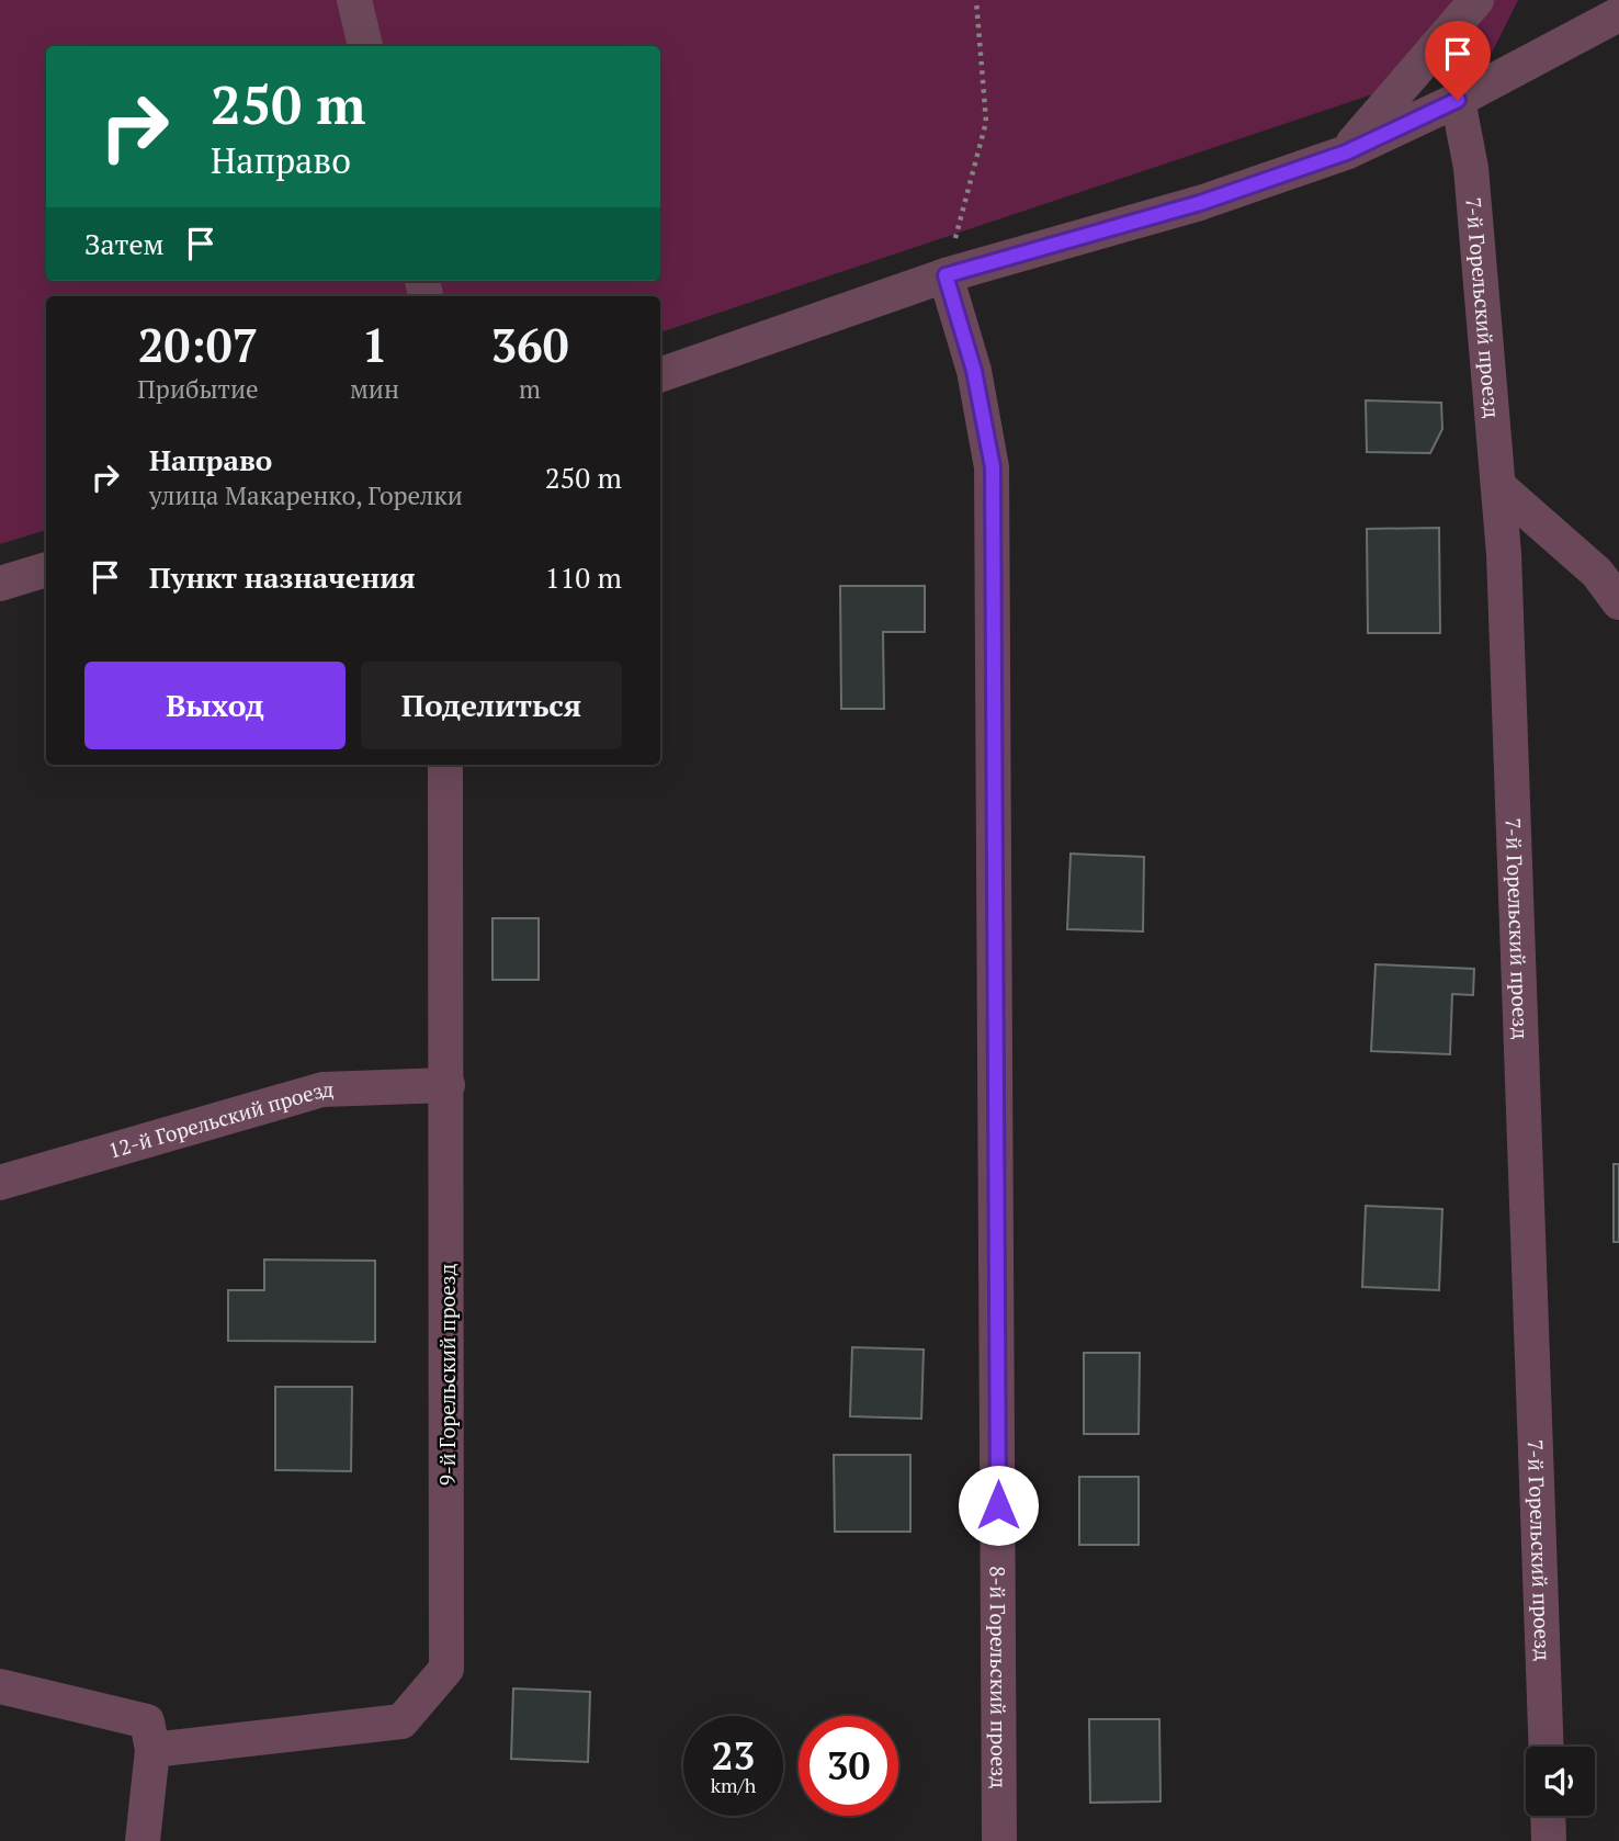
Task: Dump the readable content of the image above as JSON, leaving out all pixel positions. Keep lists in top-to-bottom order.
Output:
{
  "streets": {
    "street": [
      "7-й Горельский проезд",
      "12-й Горельский проезд",
      "9-й Горельский проезд",
      "8-й Горельский проезд"
    ]
  },
  "crossings": [
    ["12-й Горельский проезд", "9-й Горельский проезд"]
  ],
  "page": {
    "turn": ["250 m", "Направо"],
    "then": "Затем",
    "eta": [
      "20:07",
      "Прибытие",
      "1",
      "мин",
      "360",
      "m"
    ],
    "list": [
      {
        "name": "Направо",
        "note": "улица Макаренко, Горелки",
        "value": "250 m"
      },
      {
        "name": "Пункт назначения",
        "value": "110 m"
      }
    ],
    "buttons": ["Выход", "Поделиться"],
    "speed": "23 km/h",
    "limit": "30"
  }
}
